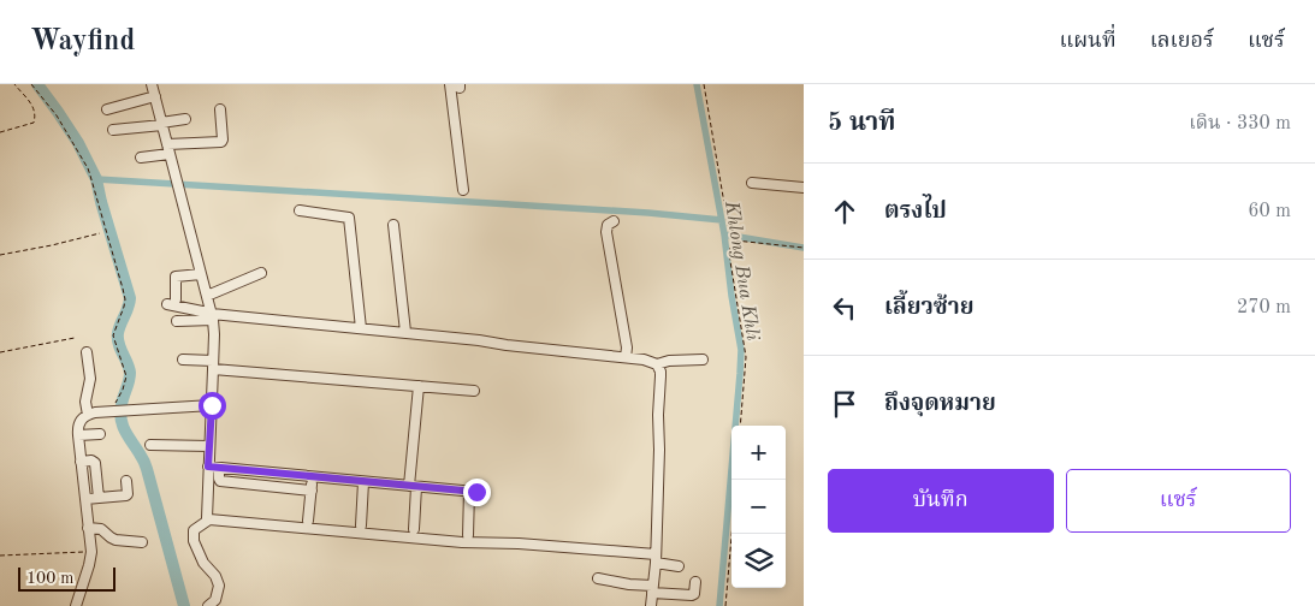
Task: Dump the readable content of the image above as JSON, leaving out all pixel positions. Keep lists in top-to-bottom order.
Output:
{
  "water": ["Khlong Bua Khli"],
  "scale_bar": "100 m",
  "page": {
    "header": "Wayfind",
    "nav": ["แผนที่", "เลเยอร์", "แชร์"],
    "heading": ["5 นาที", "เดิน · 330 m"],
    "list": [
      ["ตรงไป", "60 m"],
      ["เลี้ยวซ้าย", "270 m"],
      "ถึงจุดหมาย"
    ],
    "map_buttons": ["+", "−"],
    "buttons": ["บันทึก", "แชร์"],
    "scale": "100 m"
  }
}
